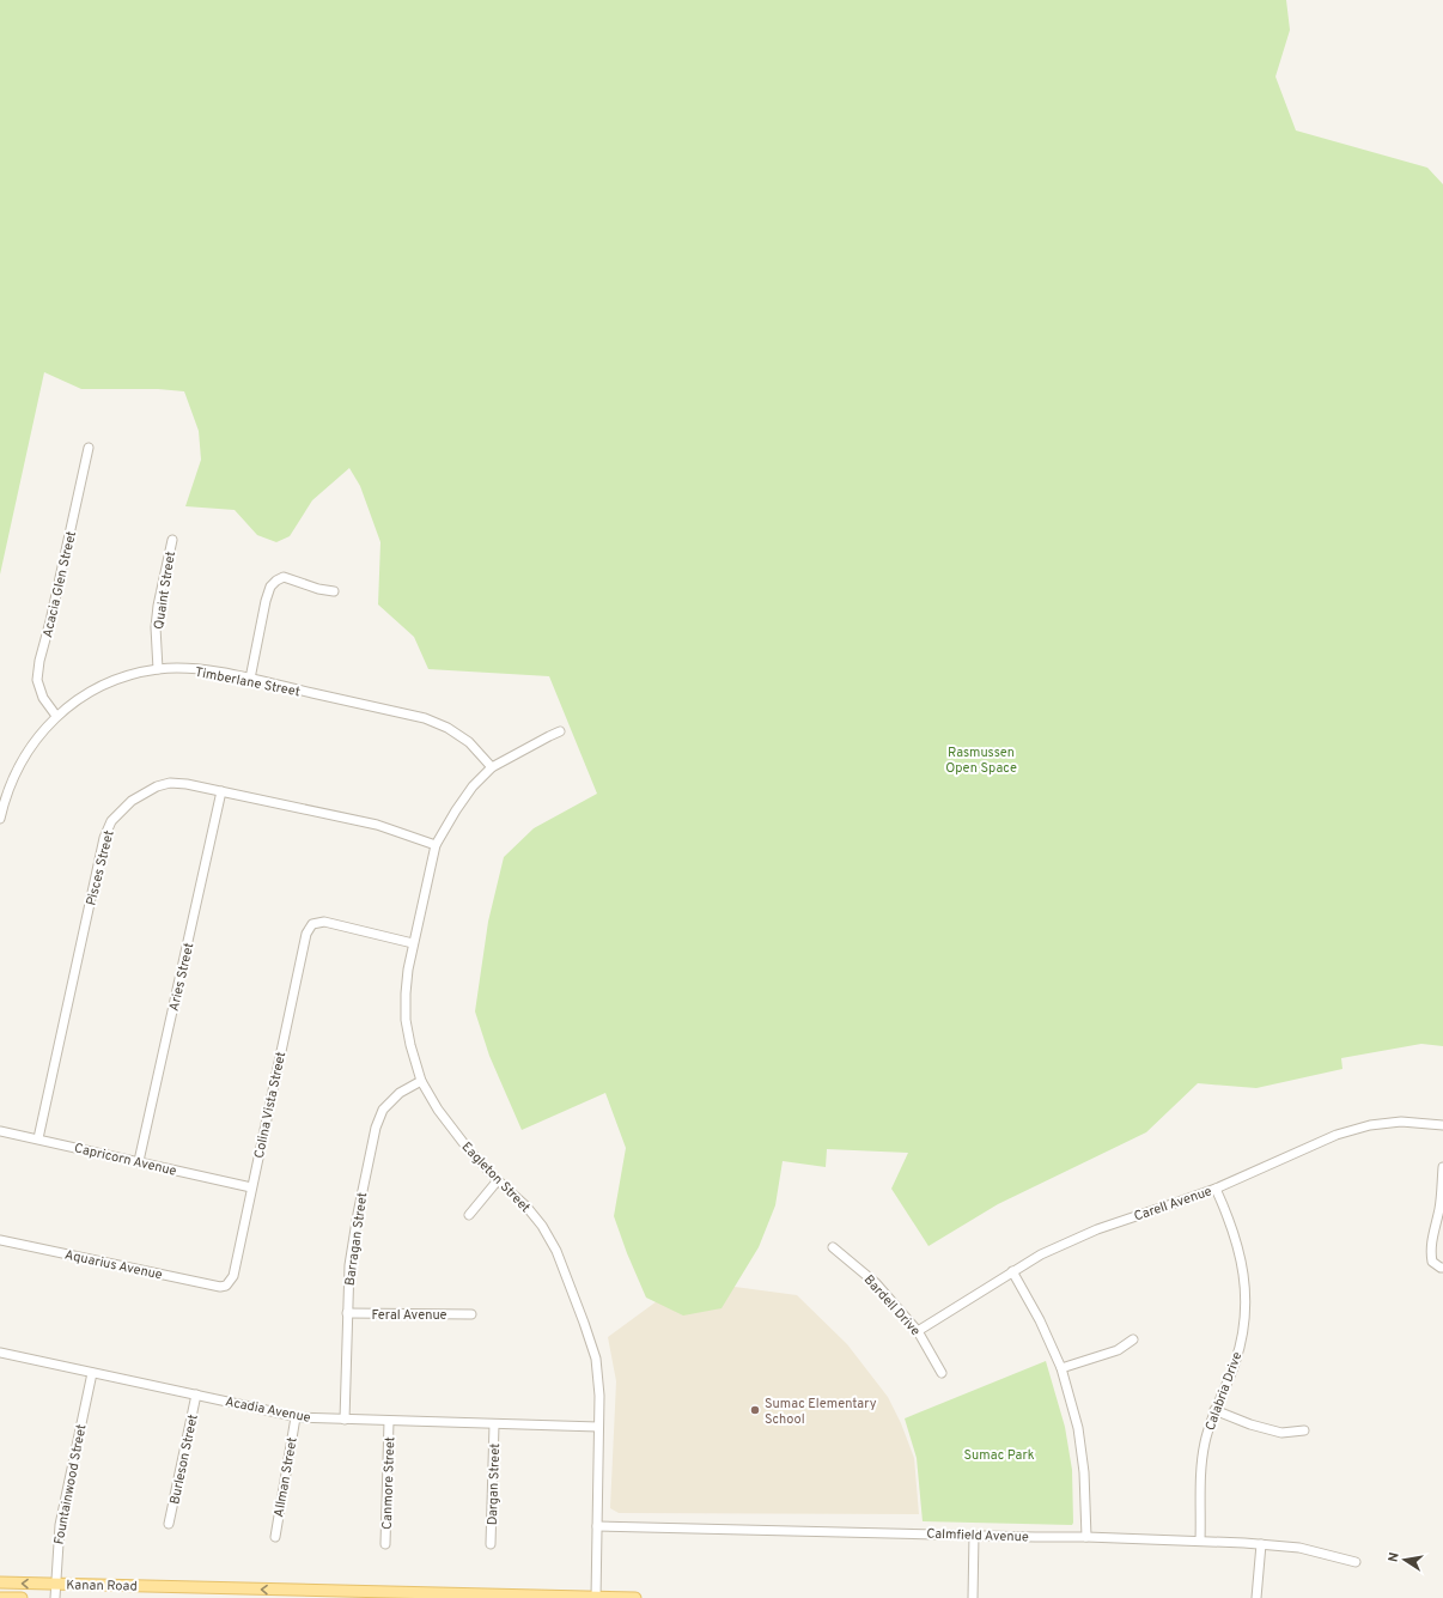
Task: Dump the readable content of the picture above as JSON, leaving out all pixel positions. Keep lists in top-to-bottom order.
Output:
{
  "streets": {
    "main road": ["Kanan Road"],
    "street": [
      "Acacia Glen Street",
      "Quaint Street",
      "Timberlane Street",
      "Pisces Street",
      "Aries Street",
      "Colina Vista Street",
      "Capricorn Avenue",
      "Eagleton Street",
      "Carell Avenue",
      "Barragan Street",
      "Aquarius Avenue",
      "Bardell Drive",
      "Feral Avenue",
      "Calabria Drive",
      "Acadia Avenue",
      "Burleson Street",
      "Allman Street",
      "Canmore Street",
      "Fountainwood Street",
      "Dargan Street",
      "Calmfield Avenue"
    ]
  },
  "crossings": [
    ["Acacia Glen Street", "Timberlane Street"],
    ["Quaint Street", "Timberlane Street"],
    ["Timberlane Street", "Eagleton Street"],
    ["Pisces Street", "Aries Street"],
    ["Pisces Street", "Capricorn Avenue"],
    ["Pisces Street", "Eagleton Street"],
    ["Aries Street", "Capricorn Avenue"],
    ["Colina Vista Street", "Capricorn Avenue"],
    ["Colina Vista Street", "Eagleton Street"],
    ["Colina Vista Street", "Aquarius Avenue"],
    ["Eagleton Street", "Barragan Street"],
    ["Eagleton Street", "Acadia Avenue"],
    ["Eagleton Street", "Calmfield Avenue"],
    ["Eagleton Street", "Kanan Road"],
    ["Carell Avenue", "Bardell Drive"],
    ["Carell Avenue", "Calabria Drive"],
    ["Barragan Street", "Feral Avenue"],
    ["Barragan Street", "Acadia Avenue"],
    ["Calabria Drive", "Calmfield Avenue"],
    ["Acadia Avenue", "Burleson Street"],
    ["Acadia Avenue", "Allman Street"],
    ["Acadia Avenue", "Canmore Street"],
    ["Acadia Avenue", "Fountainwood Street"],
    ["Acadia Avenue", "Dargan Street"],
    ["Fountainwood Street", "Kanan Road"]
  ],
  "one_way": ["Kanan Road"],
  "parks": ["Rasmussen Open Space", "Sumac Park"],
  "places": ["Sumac Elementary School"],
  "north": "left"
}
